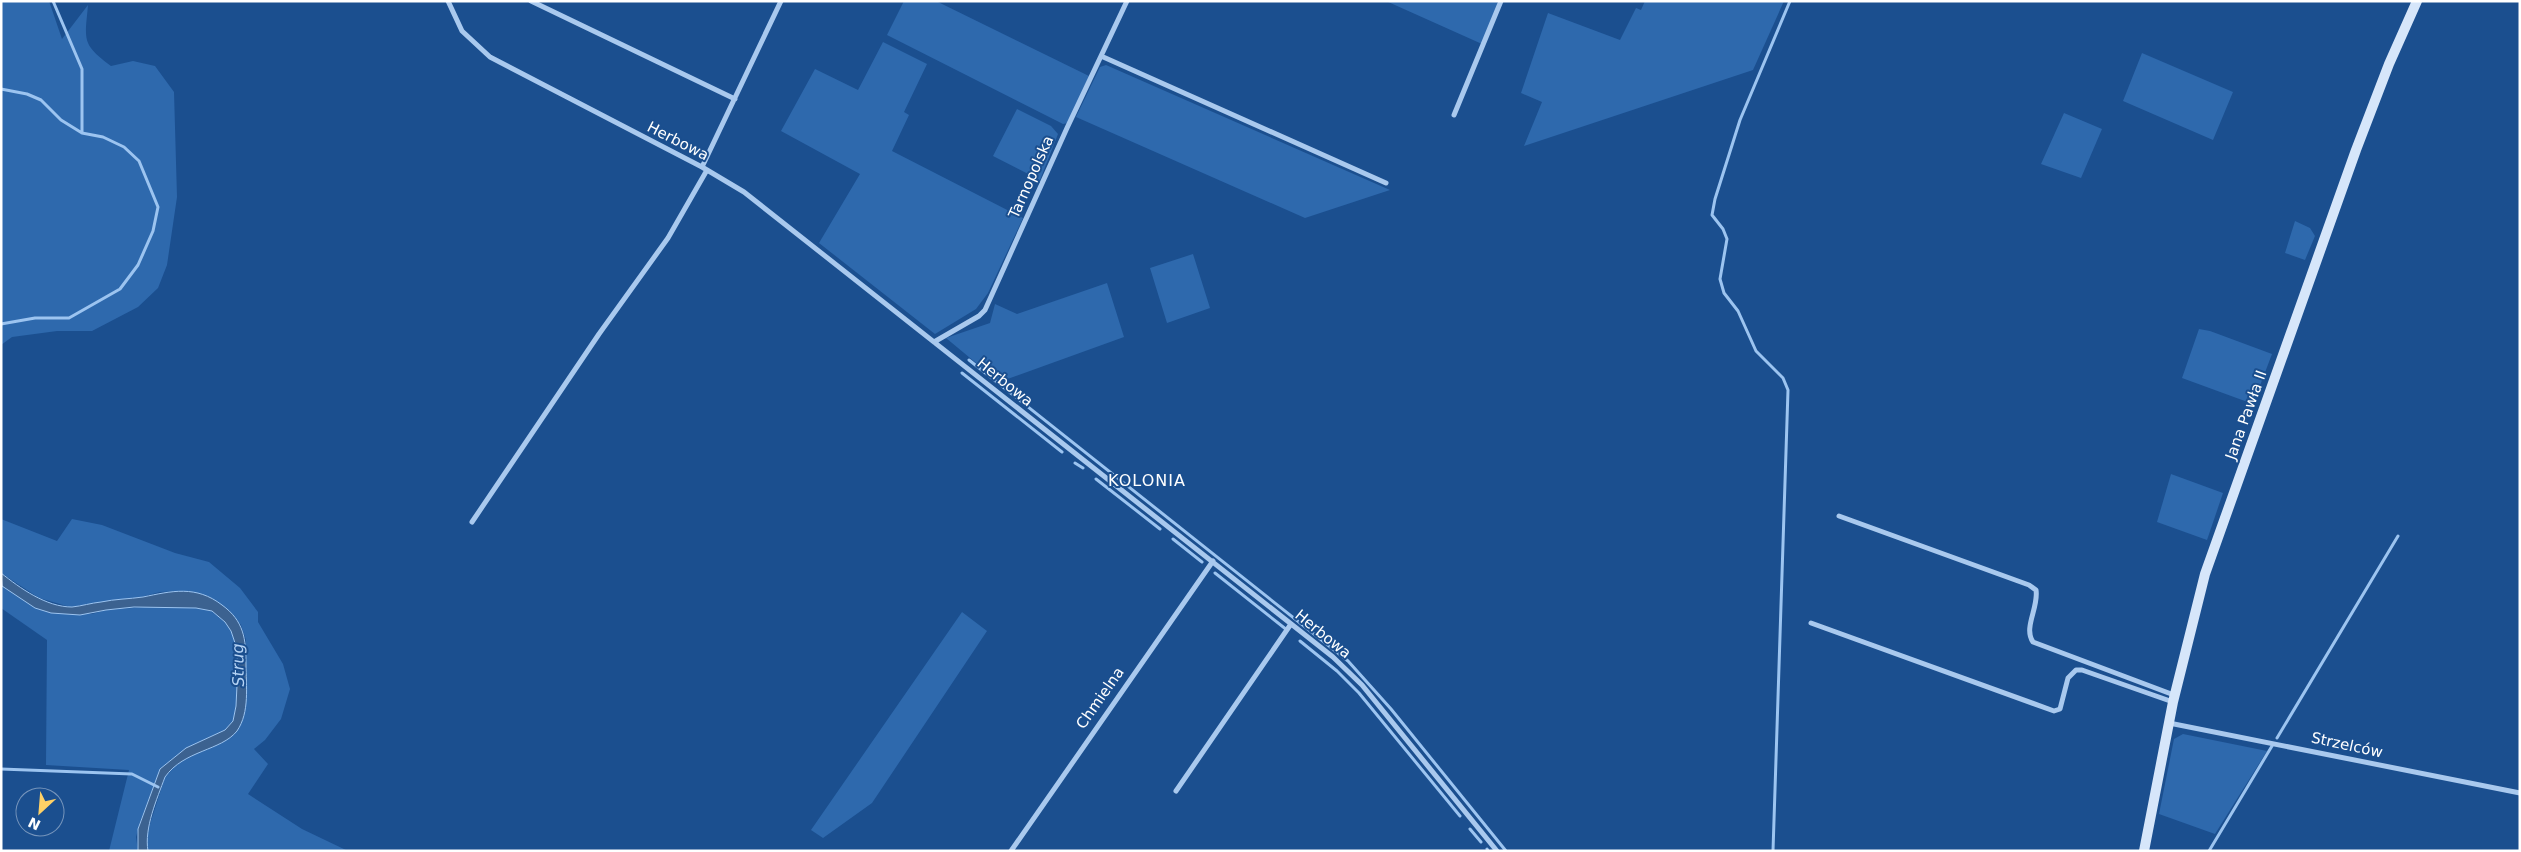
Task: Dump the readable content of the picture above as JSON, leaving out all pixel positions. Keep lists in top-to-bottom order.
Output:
{
  "streets": {
    "street": [
      "Herbowa",
      "Tarnopolska",
      "Jana Pawła II",
      "Chmielna",
      "Strzelców"
    ]
  },
  "crossings": [
    ["Herbowa", "Tarnopolska"],
    ["Herbowa", "Chmielna"],
    ["Jana Pawła II", "Strzelców"]
  ],
  "districts": ["KOLONIA"],
  "water": ["Strug"],
  "north": "bottom left"
}
